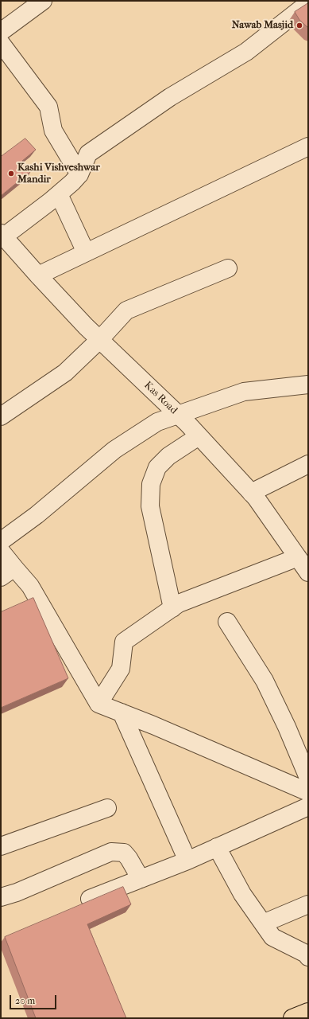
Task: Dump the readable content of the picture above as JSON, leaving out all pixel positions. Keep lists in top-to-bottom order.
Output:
{
  "streets": {
    "street": ["Kas Road"]
  },
  "places": ["Nawab Masjid", "Kashi Vishveshwar Mandir"],
  "scale_bar": "20 m"
}
